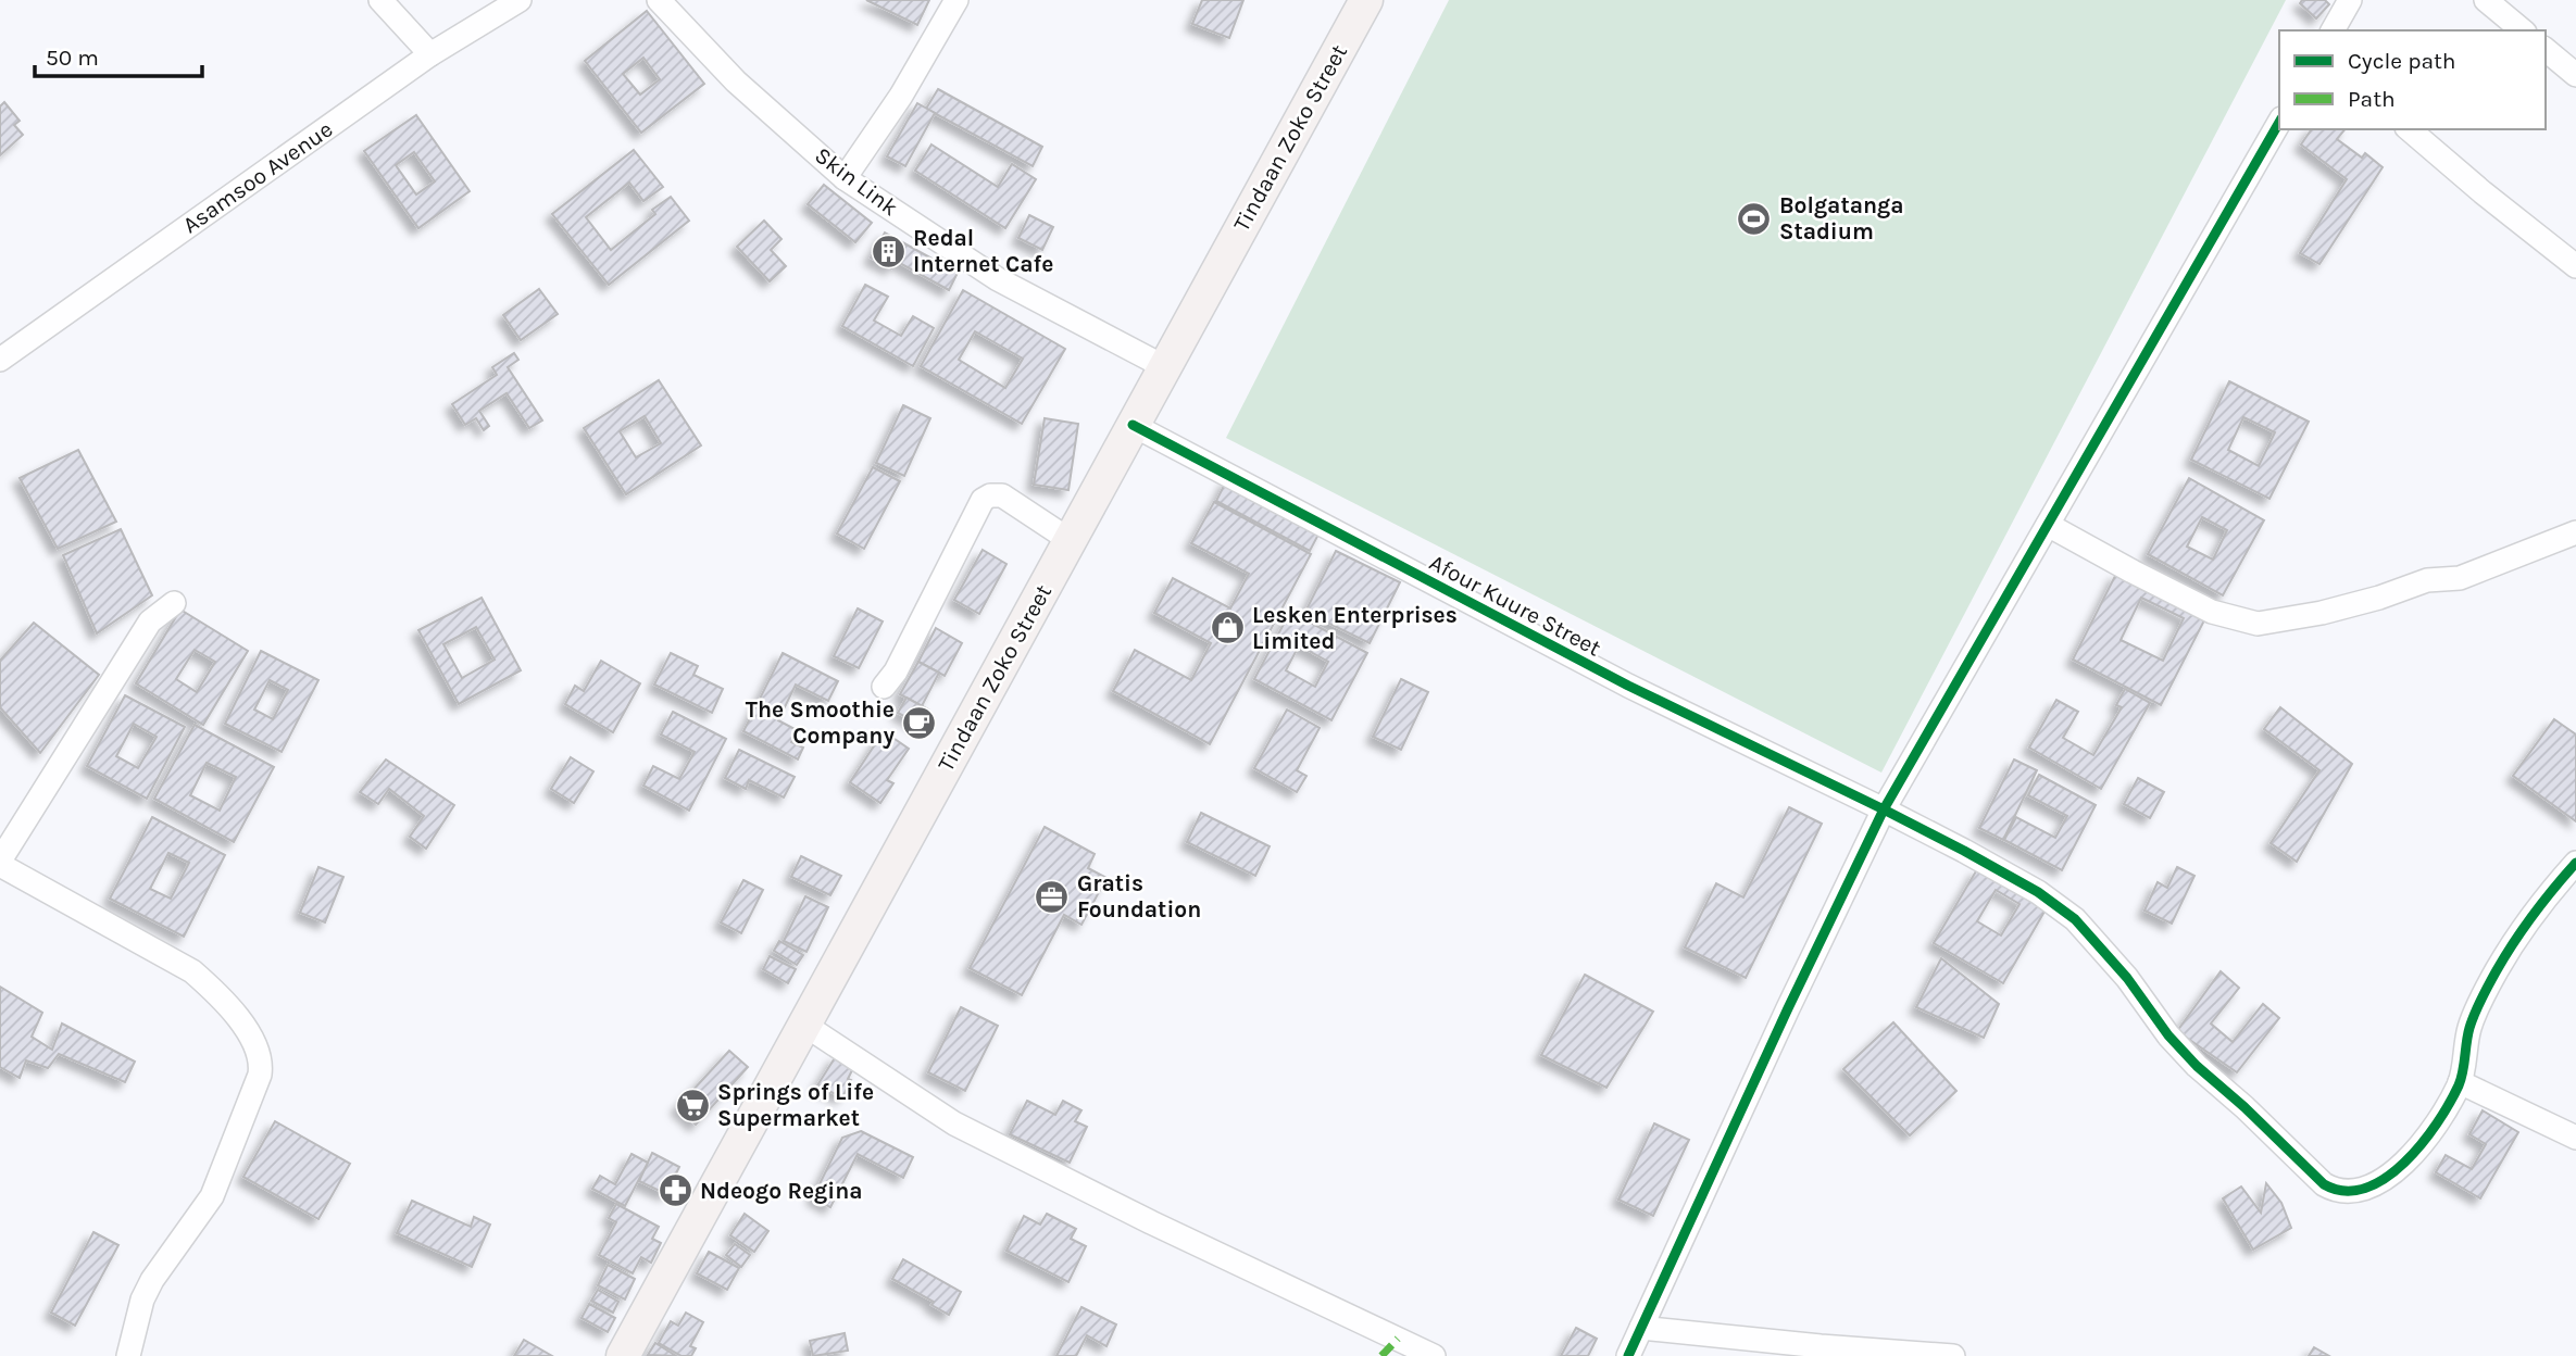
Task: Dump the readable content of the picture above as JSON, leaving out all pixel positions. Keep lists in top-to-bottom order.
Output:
{
  "streets": {
    "main road": ["Tindaan Zoko Street"],
    "street": ["Asamsoo Avenue", "Skin Link", "Afour Kuure Street"]
  },
  "crossings": [
    ["Tindaan Zoko Street", "Skin Link"],
    ["Tindaan Zoko Street", "Afour Kuure Street"]
  ],
  "places": {
    "sports": ["Bolgatanga Stadium"],
    "building": ["Redal Internet Cafe"],
    "shop": ["Lesken Enterprises Limited"],
    "cafe": ["The Smoothie Company"],
    "office": ["Gratis Foundation"],
    "supermarket": ["Springs of Life Supermarket"],
    "pharmacy": ["Ndeogo Regina"]
  },
  "legend": ["Cycle path", "Path"],
  "scale_bar": "50 m"
}
